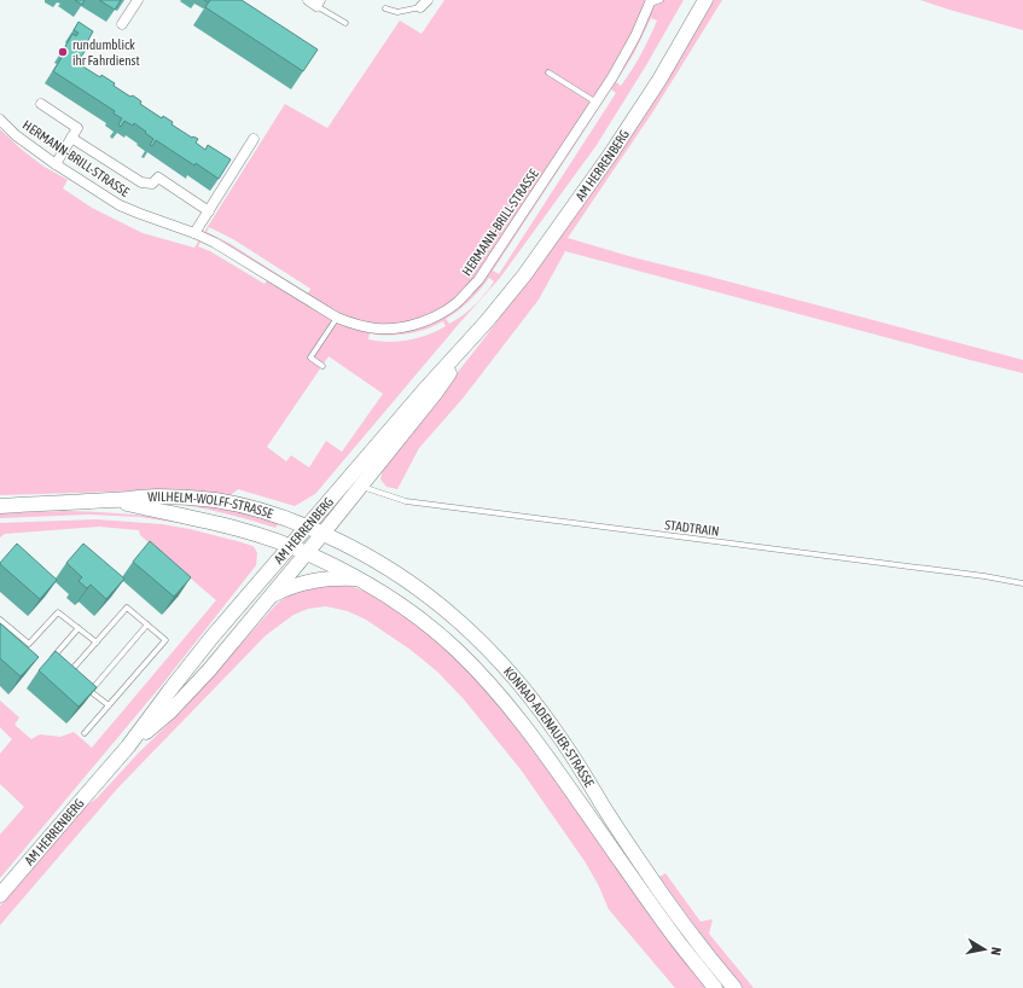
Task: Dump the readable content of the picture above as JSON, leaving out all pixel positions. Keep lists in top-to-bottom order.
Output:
{
  "streets": {
    "main road": ["AM HERRENBERG", "WILHELM-WOLFF-STRASSE", "KONRAD-ADENAUER-STRASSE"],
    "street": ["HERMANN-BRILL-STRASSE"],
    "lane": ["STADTRAIN"]
  },
  "crossings": [
    ["AM HERRENBERG", "WILHELM-WOLFF-STRASSE"],
    ["AM HERRENBERG", "STADTRAIN"],
    ["AM HERRENBERG", "KONRAD-ADENAUER-STRASSE"],
    ["WILHELM-WOLFF-STRASSE", "KONRAD-ADENAUER-STRASSE"]
  ],
  "places": ["rundumblick ihr Fahrdienst"],
  "north": "right"
}
